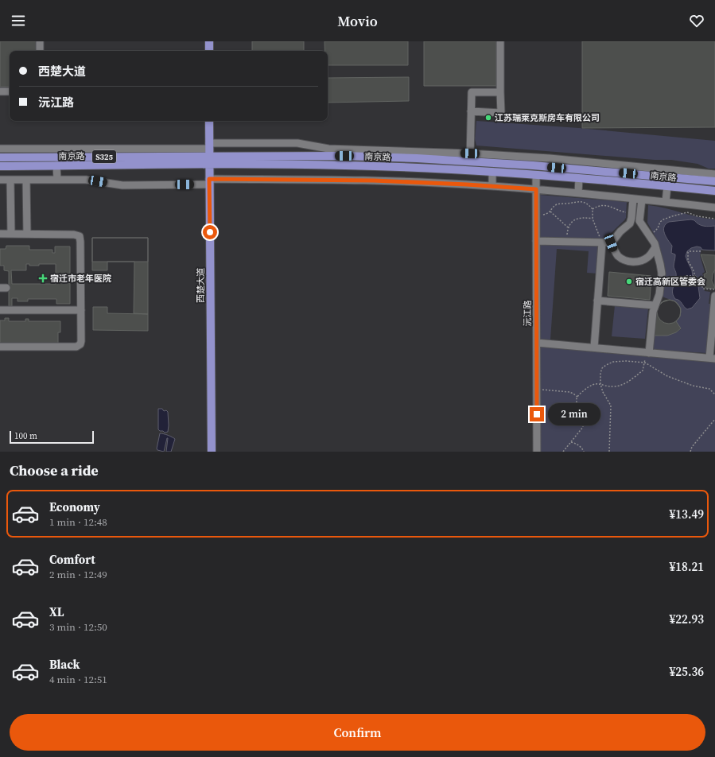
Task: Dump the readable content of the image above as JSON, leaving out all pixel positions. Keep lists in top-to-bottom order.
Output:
{
  "streets": {
    "main road": ["南京路", "S325", "西楚大道"],
    "street": ["沅江路"]
  },
  "crossings": [
    ["南京路", "西楚大道"],
    ["南京路", "沅江路"]
  ],
  "places": {
    "other": ["江苏瑞莱克斯房车有限公司", "宿迁高新区管委会"],
    "health": ["宿迁市老年医院"]
  },
  "scale_bar": "100 m",
  "page": {
    "header": "Movio",
    "banner": ["西楚大道", "沅江路"],
    "bubble": "2 min",
    "scale": "100 m",
    "heading": "Choose a ride",
    "list": [
      {
        "name": "Economy",
        "note": "1 min · 12:48",
        "value": "¥13.49"
      },
      {
        "name": "Comfort",
        "note": "2 min · 12:49",
        "value": "¥18.21"
      },
      {
        "name": "XL",
        "note": "3 min · 12:50",
        "value": "¥22.93"
      },
      {
        "name": "Black",
        "note": "4 min · 12:51",
        "value": "¥25.36"
      }
    ],
    "buttons": "Confirm"
  }
}
